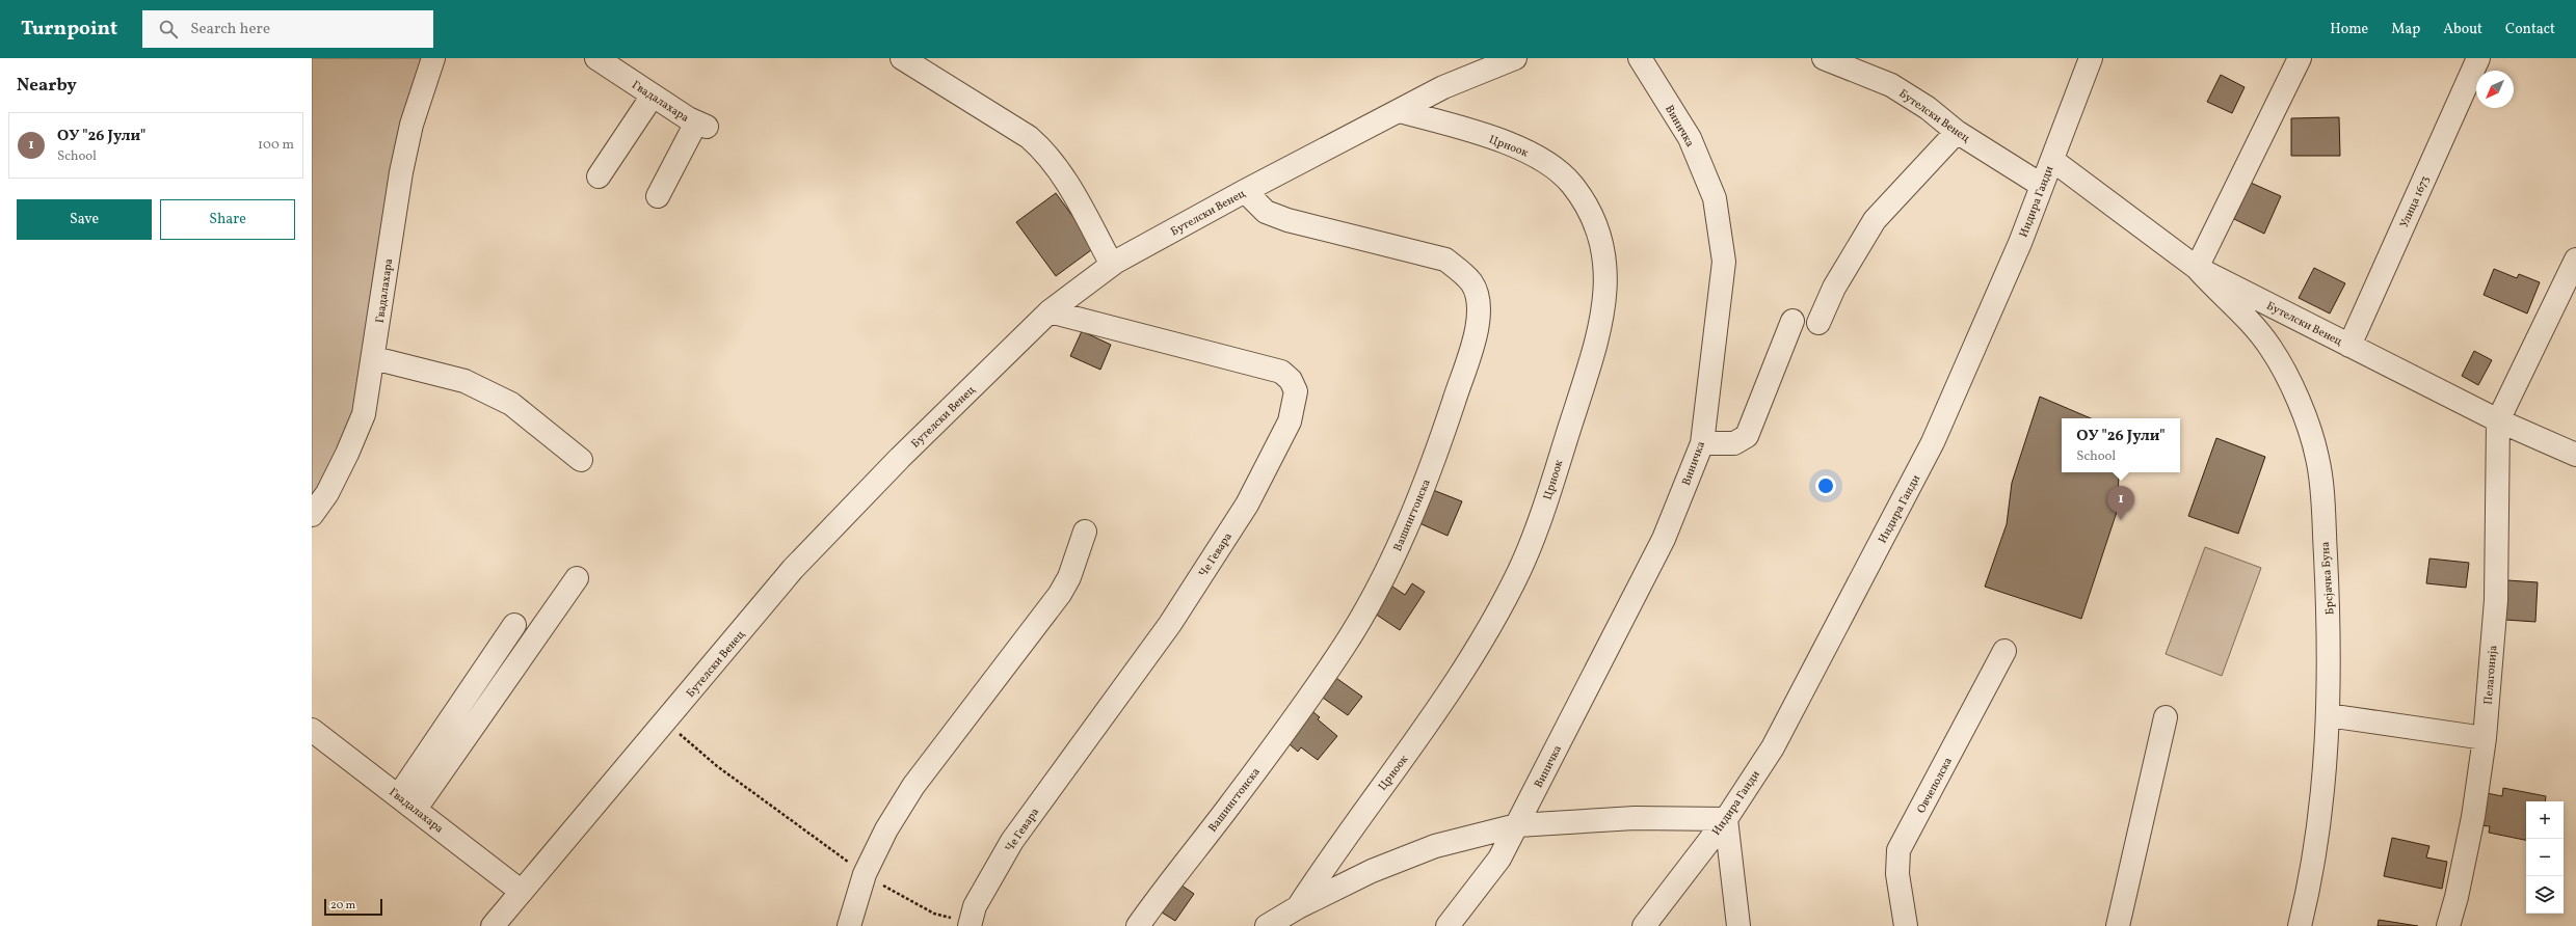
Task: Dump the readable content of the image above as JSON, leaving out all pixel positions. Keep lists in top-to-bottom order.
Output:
{
  "streets": {
    "street": [
      "Гвадалахара",
      "Бутелски Венец",
      "Виничка",
      "Црноок",
      "Индира Ганди",
      "Улица 1673",
      "Вашингтонска",
      "Че Гевара",
      "Брсјачка Буна",
      "Пелагонија",
      "Овчеполска"
    ]
  },
  "crossings": [
    ["Гвадалахара", "Бутелски Венец"],
    ["Бутелски Венец", "Црноок"],
    ["Бутелски Венец", "Индира Ганди"],
    ["Бутелски Венец", "Улица 1673"],
    ["Бутелски Венец", "Вашингтонска"],
    ["Бутелски Венец", "Че Гевара"],
    ["Бутелски Венец", "Брсјачка Буна"],
    ["Бутелски Венец", "Пелагонија"]
  ],
  "scale_bar": "20 m",
  "north": "bottom left",
  "page": {
    "header": "Turnpoint",
    "search": "Search here",
    "nav": [
      "Home",
      "Map",
      "About",
      "Contact"
    ],
    "heading": "Nearby",
    "list": [
      {
        "mark": "1",
        "name": "ОУ \"26 Јули\"",
        "note": "School",
        "value": "100 m"
      }
    ],
    "buttons": ["Save", "Share"],
    "popup": ["ОУ \"26 Јули\"", "School"],
    "pins": "1",
    "map_buttons": ["+", "−"],
    "scale": "20 m"
  }
}
